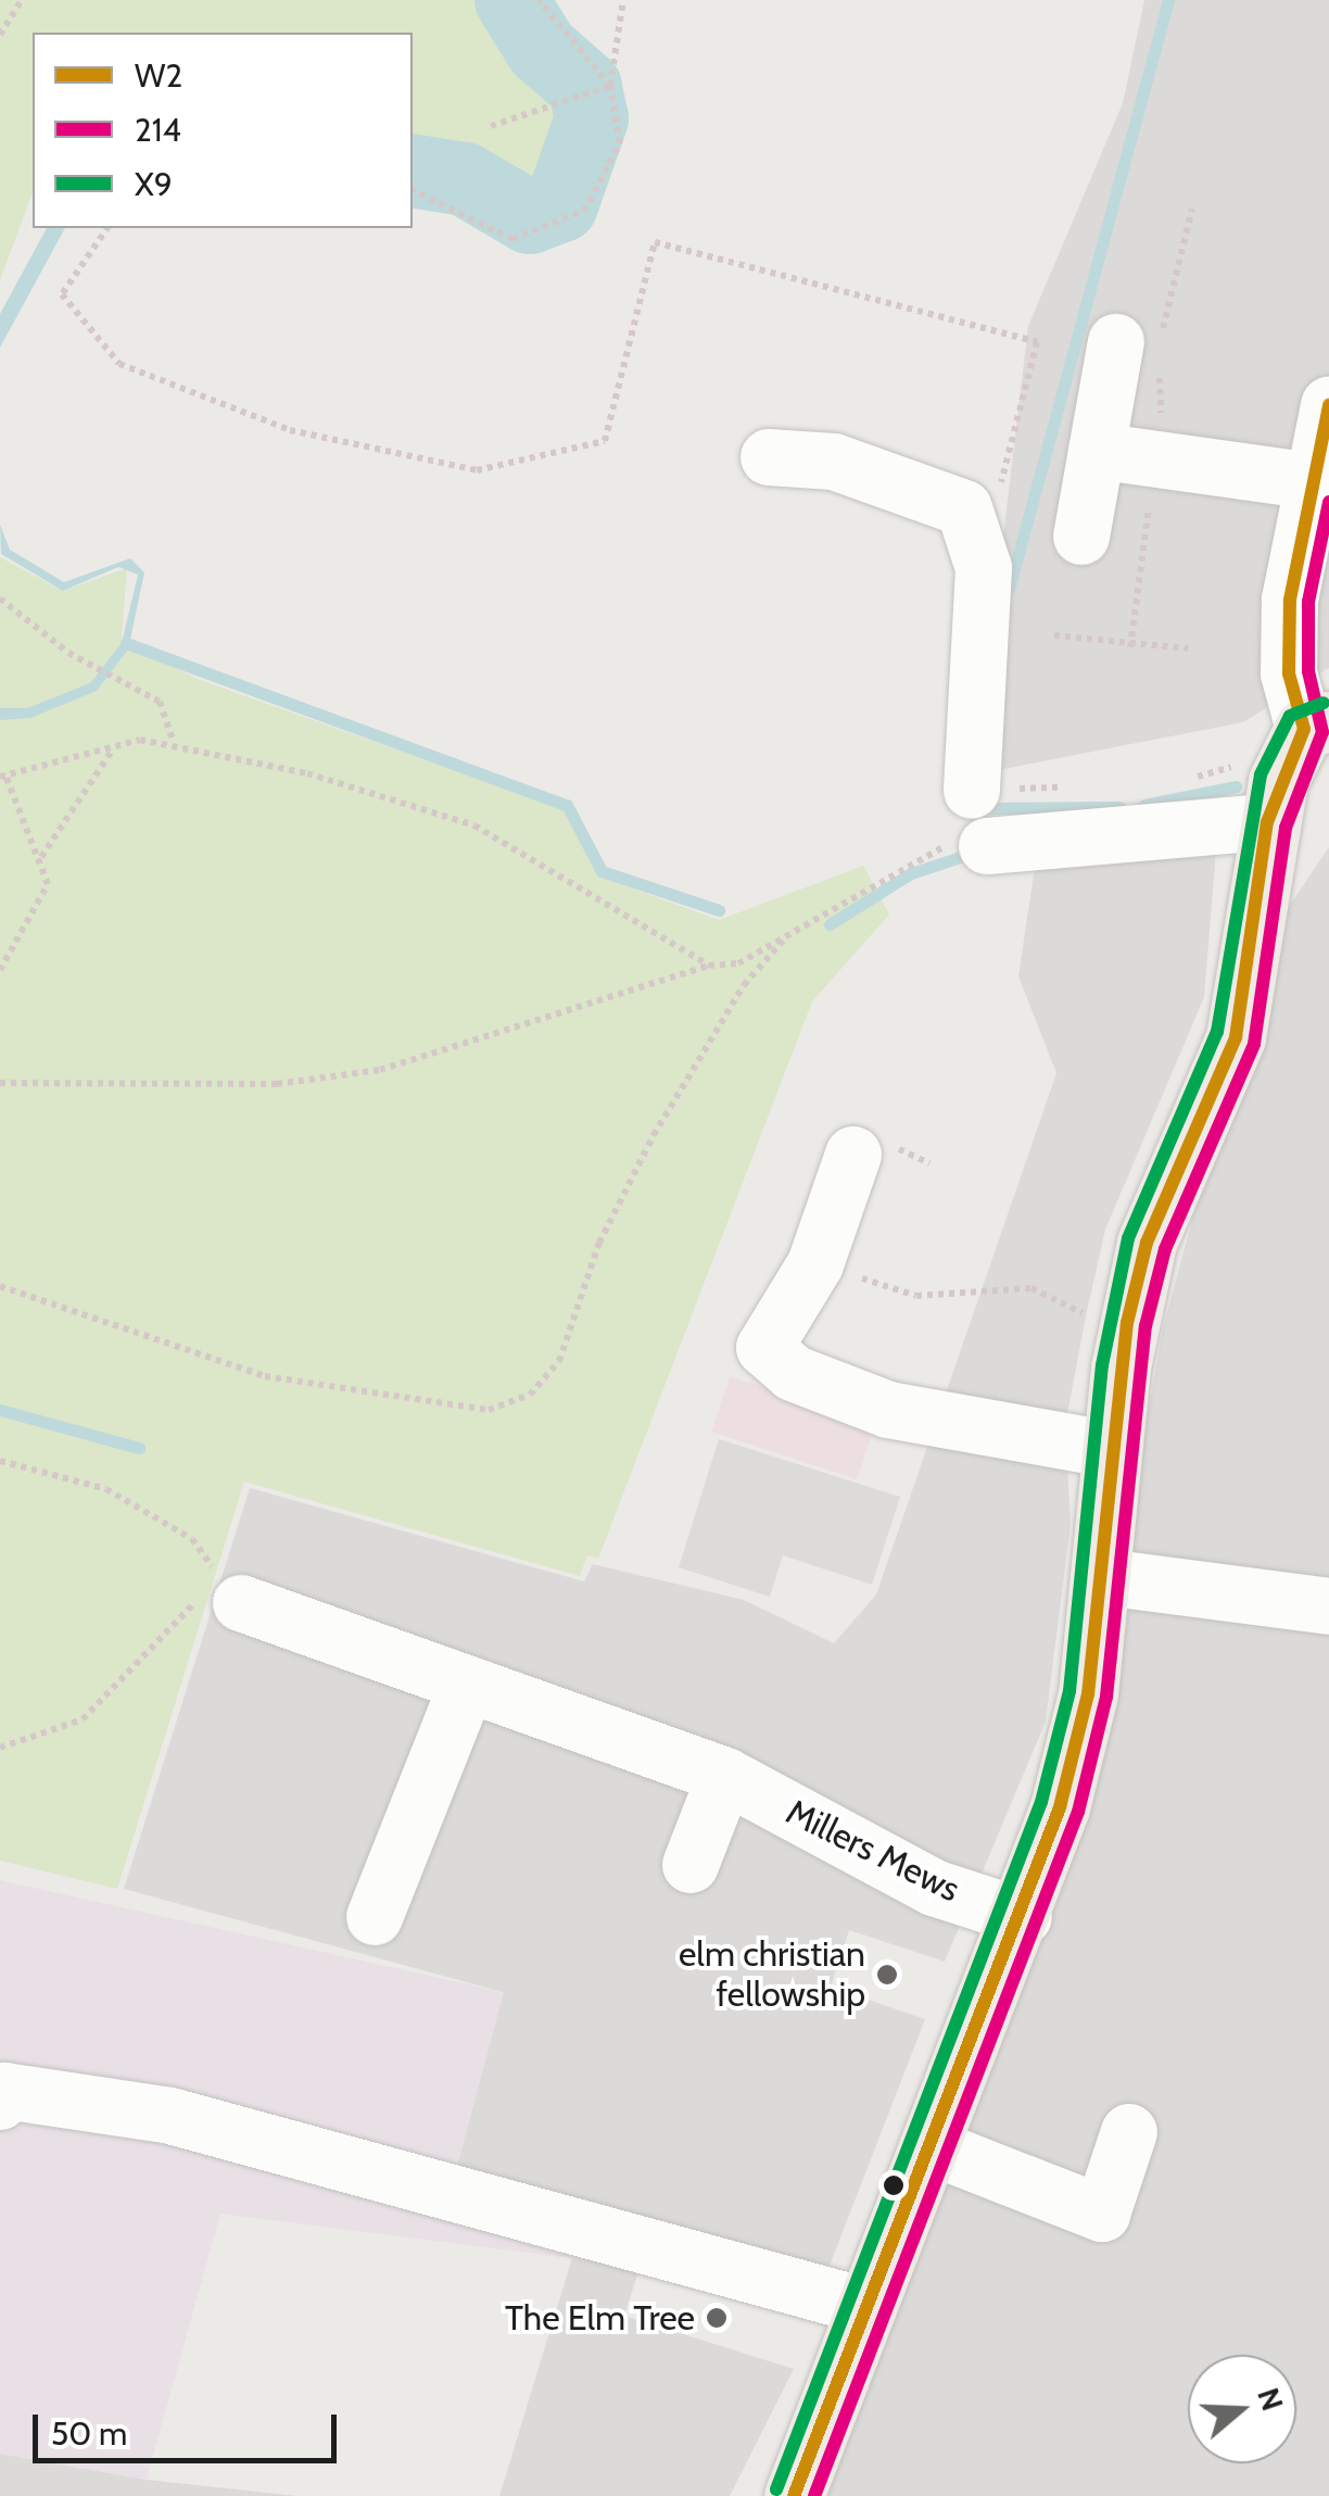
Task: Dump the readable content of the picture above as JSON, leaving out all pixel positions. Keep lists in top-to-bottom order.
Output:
{
  "streets": {
    "street": ["Millers Mews"]
  },
  "places": ["elm christian fellowship", "The Elm Tree"],
  "lines": ["transit line W2", "transit line 214", "transit line X9"],
  "legend": ["W2", "214", "X9"],
  "scale_bar": "50 m",
  "north": "right"
}
